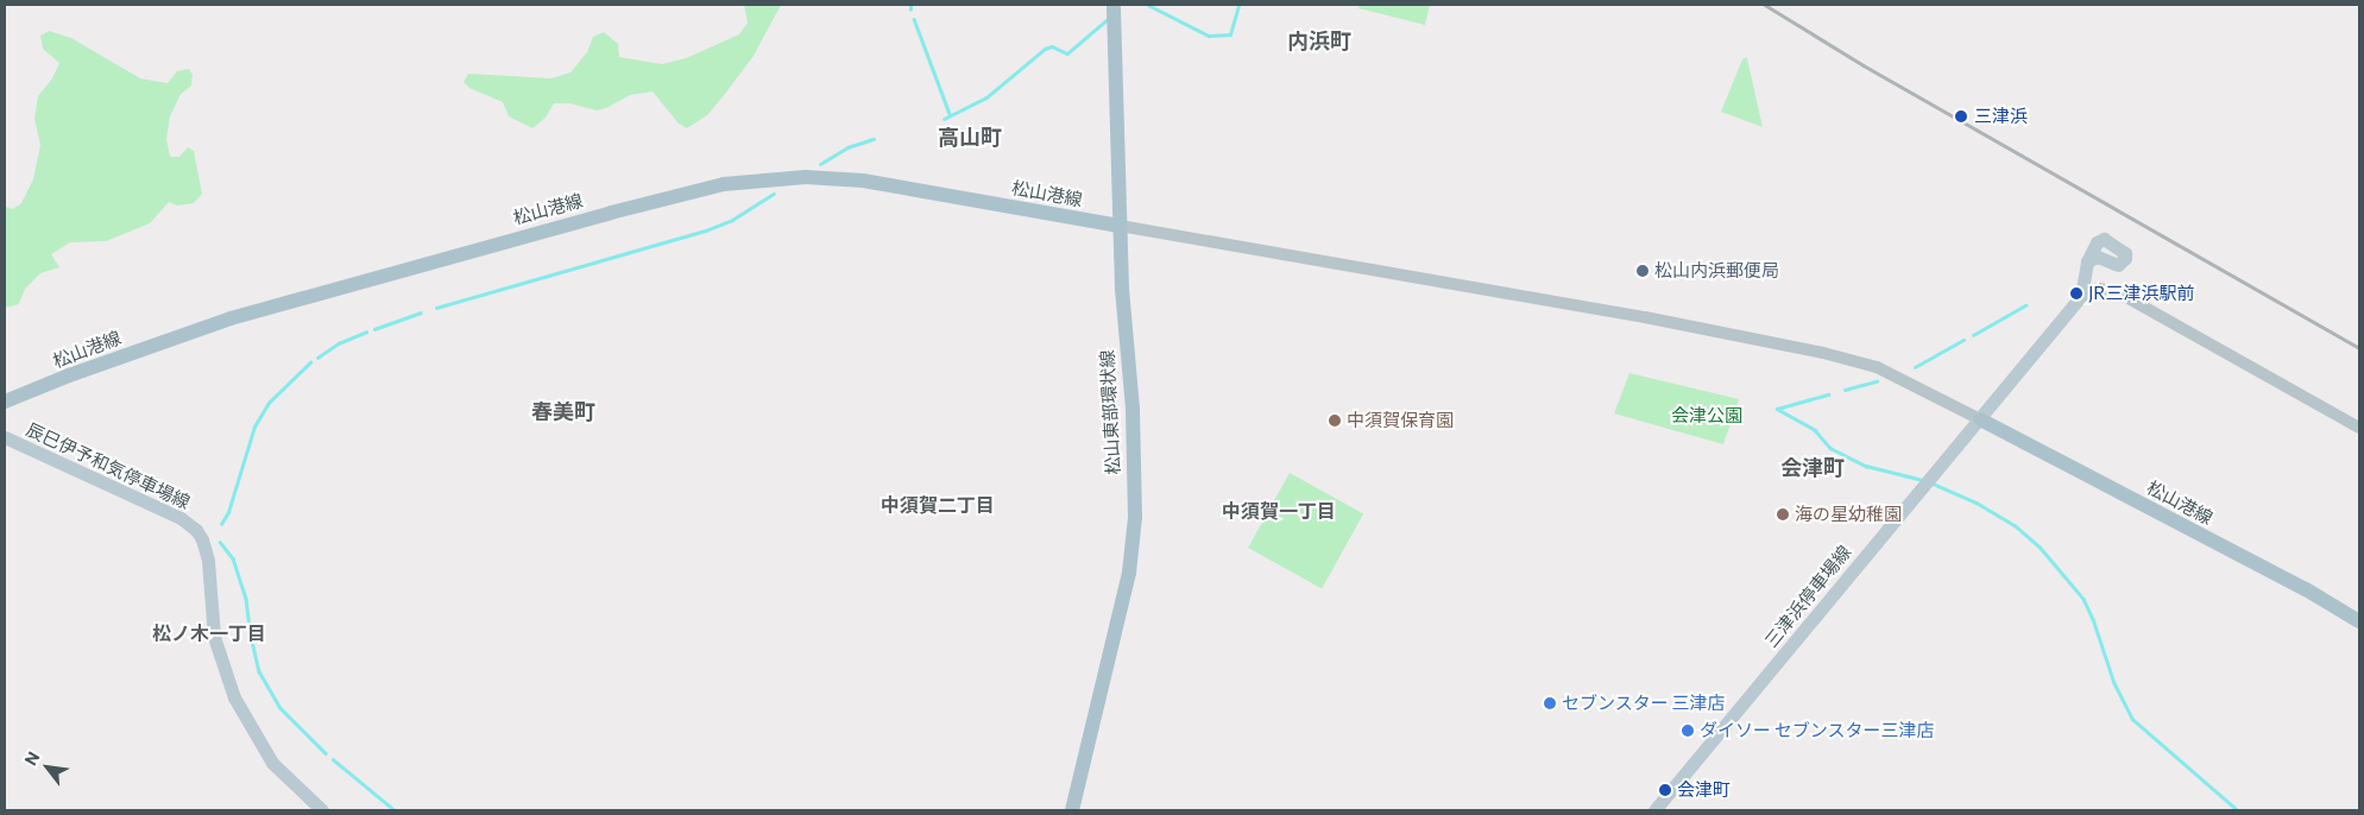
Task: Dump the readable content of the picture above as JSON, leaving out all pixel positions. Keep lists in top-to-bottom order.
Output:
{
  "streets": {
    "main road": [
      "松山港線",
      "松山東部環状線",
      "辰巳伊予和気停車場線",
      "三津浜停車場線"
    ]
  },
  "crossings": [
    ["松山港線", "松山東部環状線"],
    ["松山港線", "三津浜停車場線"]
  ],
  "districts": [
    "内浜町",
    "高山町",
    "春美町",
    "会津町",
    "中須賀二丁目",
    "中須賀一丁目",
    "松ノ木一丁目"
  ],
  "parks": ["会津公園"],
  "places": [
    "三津浜",
    "松山内浜郵便局",
    "JR三津浜駅前",
    "中須賀保育園",
    "海の星幼稚園",
    "セブンスター 三津店",
    "ダイソー セブンスター三津店",
    "会津町"
  ],
  "north": "top left"
}
